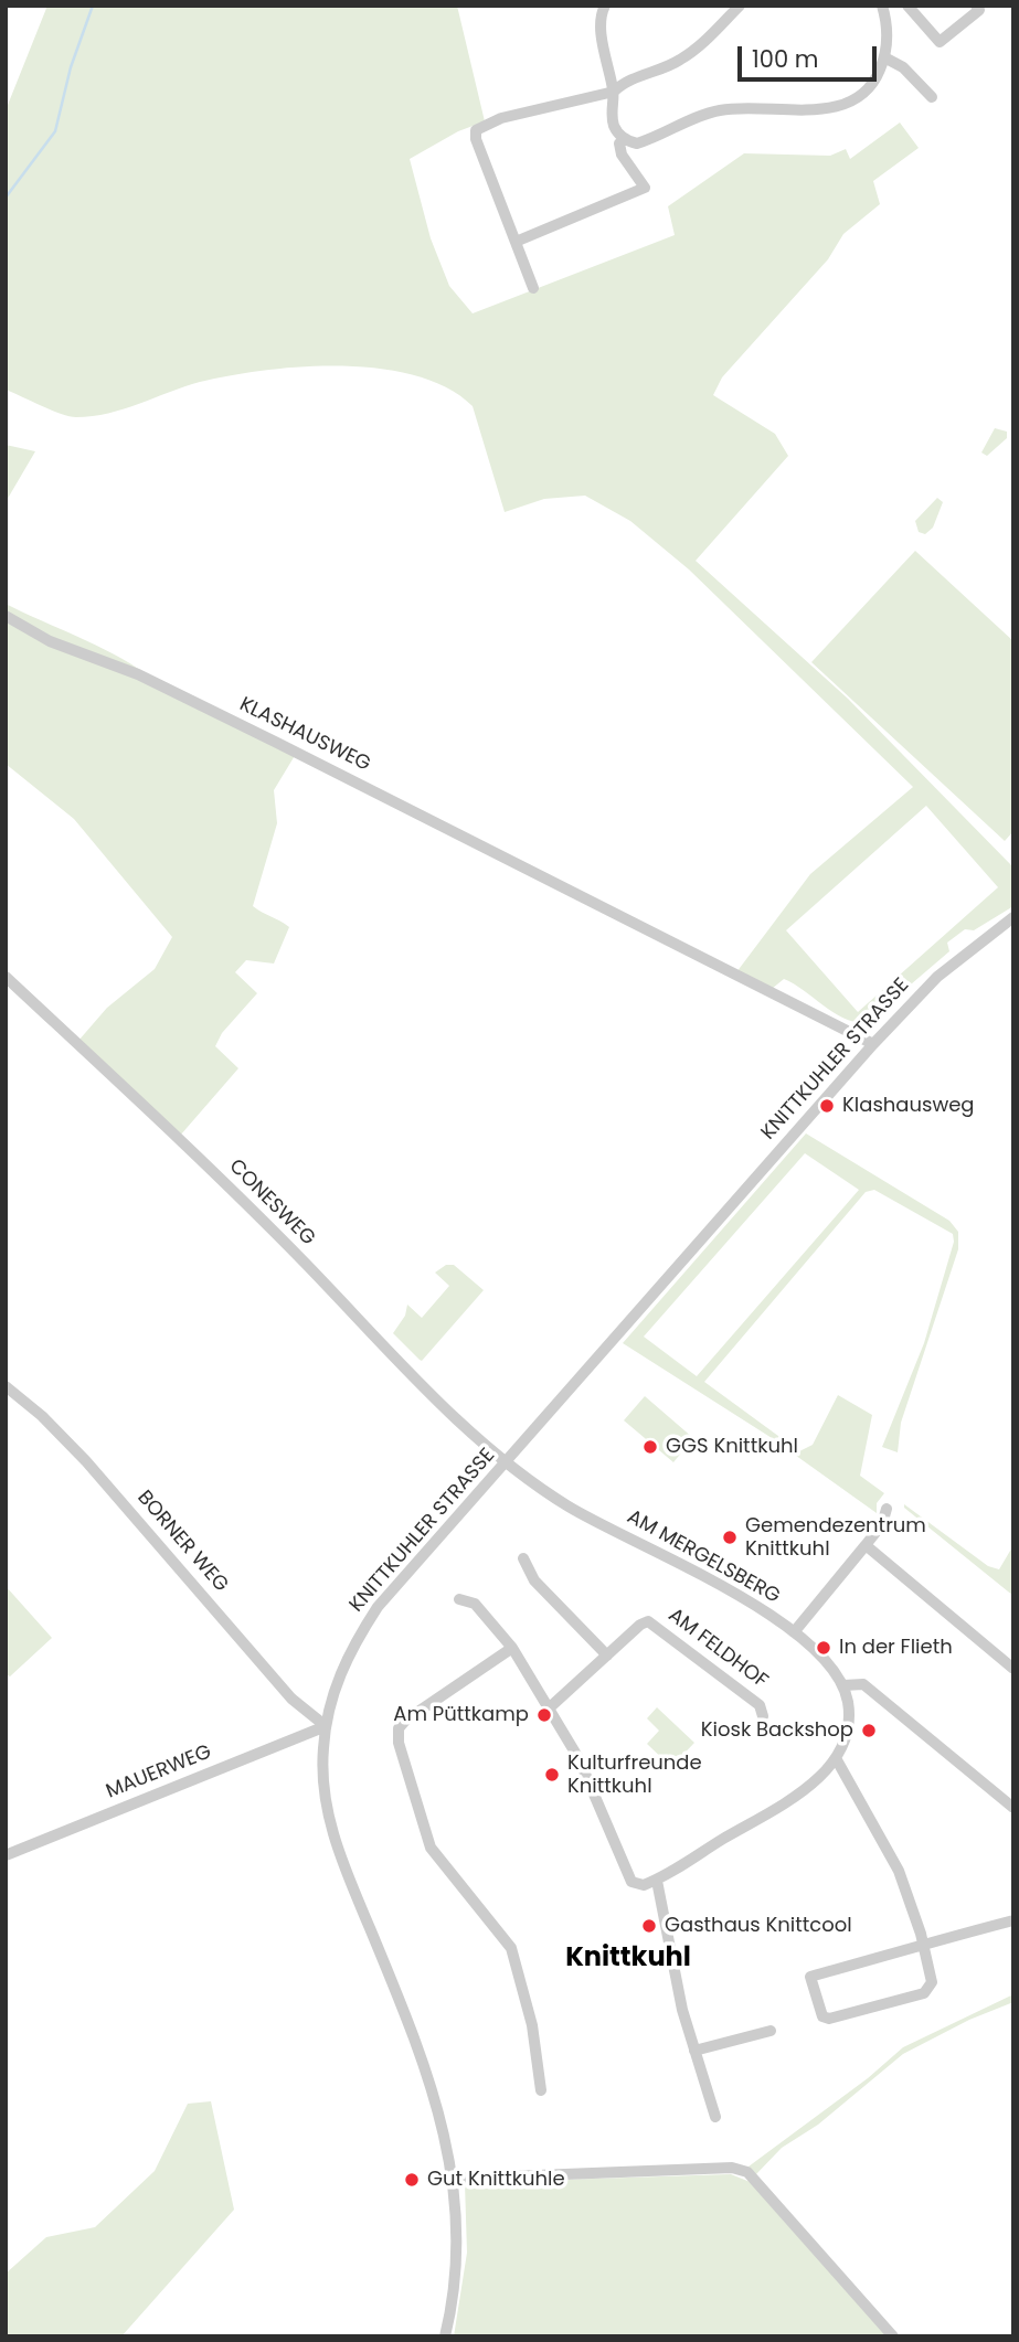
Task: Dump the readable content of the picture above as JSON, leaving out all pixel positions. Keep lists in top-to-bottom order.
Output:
{
  "streets": {
    "street": [
      "KLASHAUSWEG",
      "KNITTKUHLER STRASSE",
      "CONESWEG",
      "BORNER WEG",
      "AM MERGELSBERG",
      "AM FELDHOF",
      "MAUERWEG"
    ]
  },
  "crossings": [
    ["KLASHAUSWEG", "KNITTKUHLER STRASSE"],
    ["KNITTKUHLER STRASSE", "CONESWEG"],
    ["KNITTKUHLER STRASSE", "BORNER WEG"],
    ["KNITTKUHLER STRASSE", "AM MERGELSBERG"],
    ["KNITTKUHLER STRASSE", "MAUERWEG"],
    ["CONESWEG", "AM MERGELSBERG"],
    ["BORNER WEG", "MAUERWEG"]
  ],
  "districts": ["Knittkuhl"],
  "places": [
    "Klashausweg",
    "GGS Knittkuhl",
    "Gemendezentrum Knittkuhl",
    "In der Flieth",
    "Am Püttkamp",
    "Kiosk Backshop",
    "Kulturfreunde Knittkuhl",
    "Gasthaus Knittcool",
    "Gut Knittkuhle"
  ],
  "scale_bar": "100 m"
}
